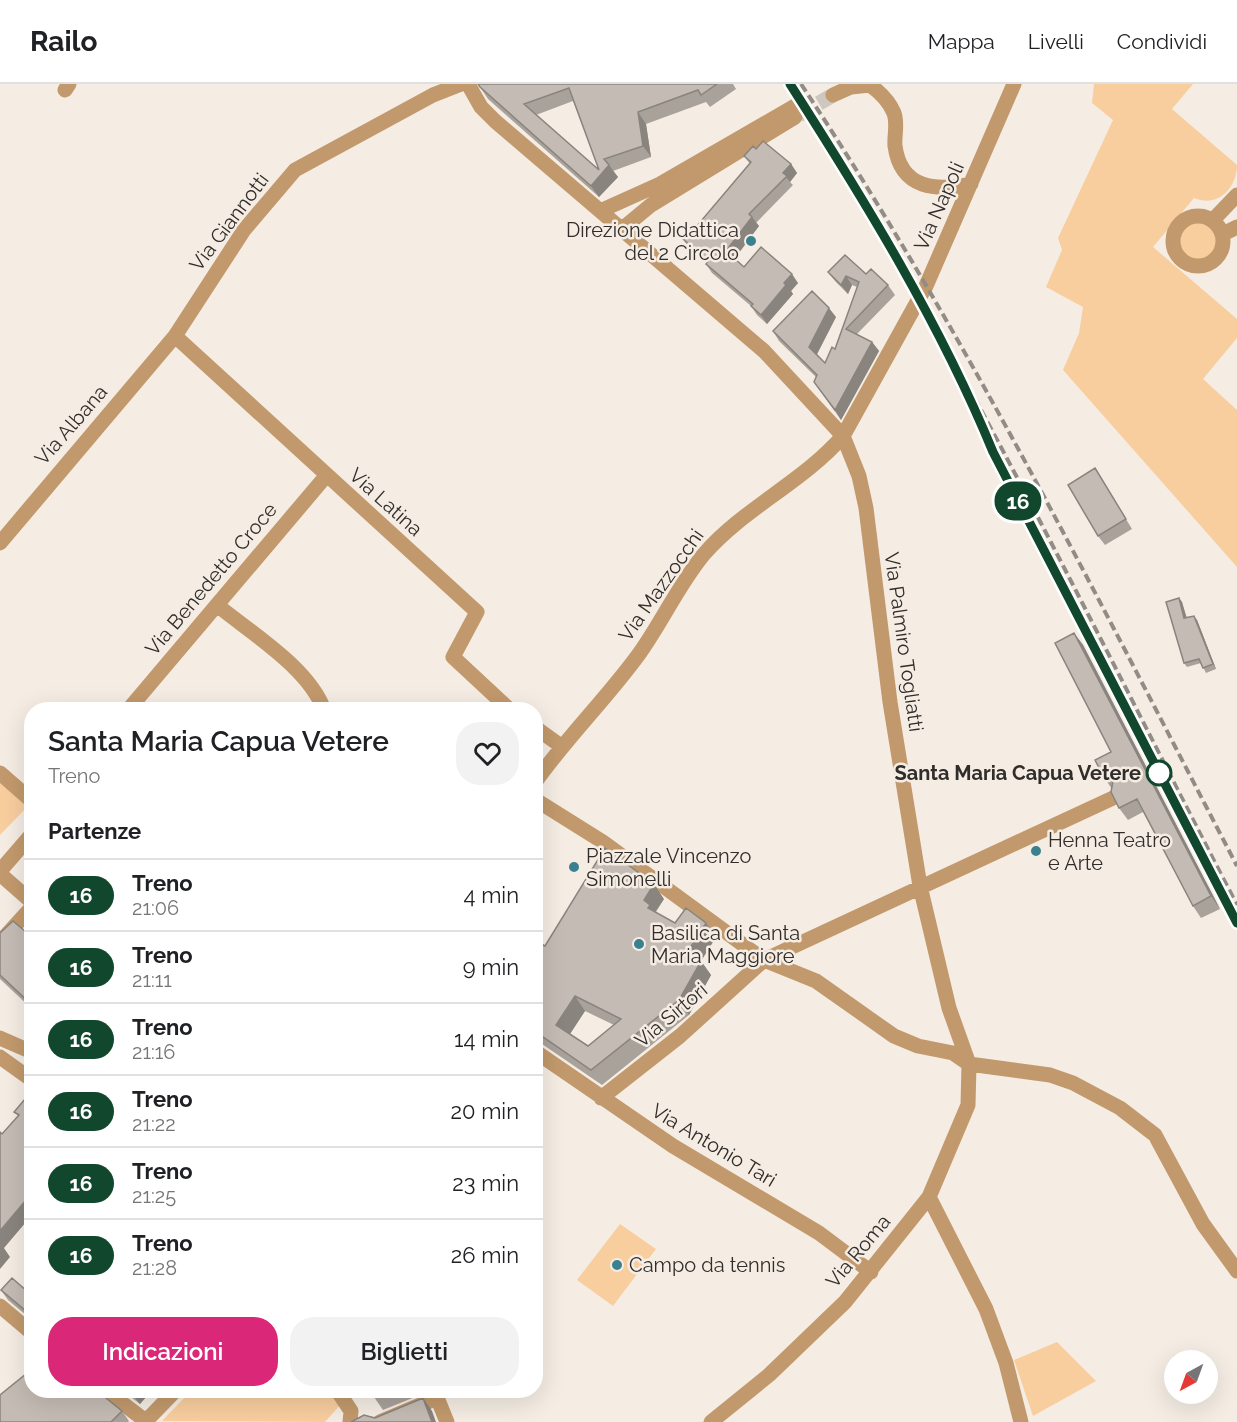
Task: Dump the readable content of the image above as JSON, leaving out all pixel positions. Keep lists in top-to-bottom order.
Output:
{
  "streets": {
    "street": [
      "Via Napoli",
      "Via Giannotti",
      "Via Albana",
      "Via Latina",
      "Via Benedetto Croce",
      "Via Mazzocchi",
      "Via Palmiro Togliatti",
      "Via Sirtori",
      "Via Antonio Tari",
      "Via Roma"
    ]
  },
  "crossings": [
    ["Via Napoli", "Via Mazzocchi"],
    ["Via Napoli", "Via Palmiro Togliatti"],
    ["Via Giannotti", "Via Albana"],
    ["Via Giannotti", "Via Latina"],
    ["Via Albana", "Via Latina"],
    ["Via Latina", "Via Benedetto Croce"],
    ["Via Mazzocchi", "Via Palmiro Togliatti"],
    ["Via Palmiro Togliatti", "Via Sirtori"],
    ["Via Palmiro Togliatti", "Via Roma"],
    ["Via Sirtori", "Via Antonio Tari"],
    ["Via Antonio Tari", "Via Roma"]
  ],
  "places": [
    "Direzione Didattica del 2 Circolo",
    "Santa Maria Capua Vetere",
    "Henna Teatro e Arte",
    "Piazzale Vincenzo Simonelli",
    "Basilica di Santa Maria Maggiore",
    "Campo da tennis"
  ],
  "north": "bottom left",
  "page": {
    "header": "Railo",
    "nav": ["Mappa", "Livelli", "Condividi"],
    "on_map": "16",
    "heading": [
      ["Santa Maria Capua Vetere", "Treno"],
      "Partenze"
    ],
    "list": [
      {
        "mark": "16",
        "name": "Treno",
        "note": "21:06",
        "value": "4 min"
      },
      {
        "mark": "16",
        "name": "Treno",
        "note": "21:11",
        "value": "9 min"
      },
      {
        "mark": "16",
        "name": "Treno",
        "note": "21:16",
        "value": "14 min"
      },
      {
        "mark": "16",
        "name": "Treno",
        "note": "21:22",
        "value": "20 min"
      },
      {
        "mark": "16",
        "name": "Treno",
        "note": "21:25",
        "value": "23 min"
      },
      {
        "mark": "16",
        "name": "Treno",
        "note": "21:28",
        "value": "26 min"
      }
    ],
    "buttons": ["Indicazioni", "Biglietti"]
  }
}
